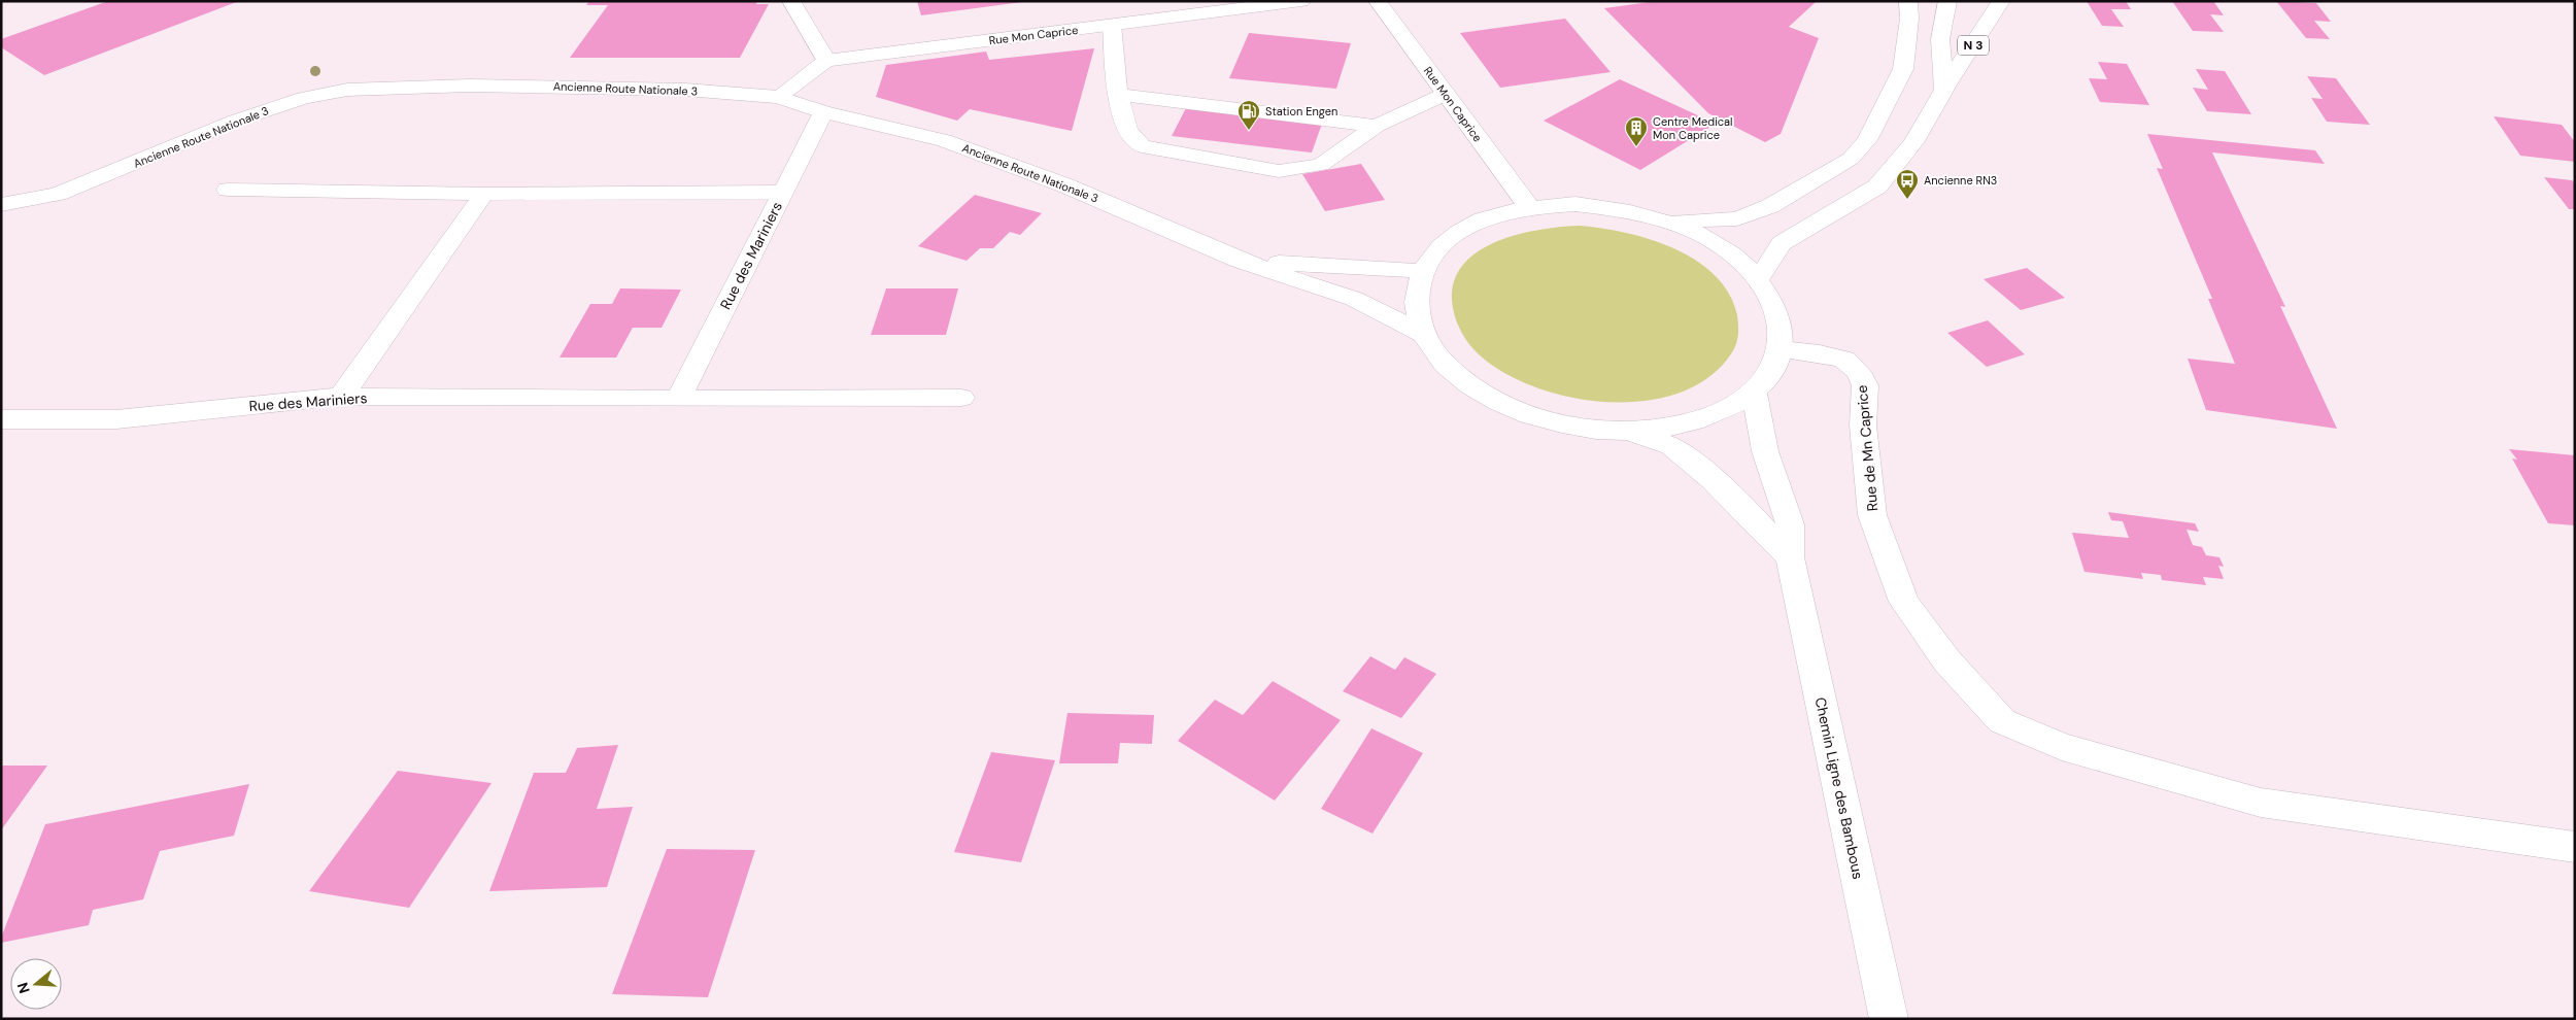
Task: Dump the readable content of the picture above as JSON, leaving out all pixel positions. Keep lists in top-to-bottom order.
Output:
{
  "streets": {
    "main road": [
      "Rue Mon Caprice",
      "N 3",
      "Ancienne Route Nationale 3",
      "Rue des Mariniers",
      "Rue de Mn Caprice",
      "Chemin Ligne des Bambous"
    ]
  },
  "crossings": [
    ["Rue Mon Caprice", "Ancienne Route Nationale 3"],
    ["Ancienne Route Nationale 3", "Rue des Mariniers"]
  ],
  "places": {
    "fuel station": ["Station Engen"],
    "building": ["Centre Medical Mon Caprice"],
    "bus stop": ["Ancienne RN3"]
  },
  "north": "left"
}
